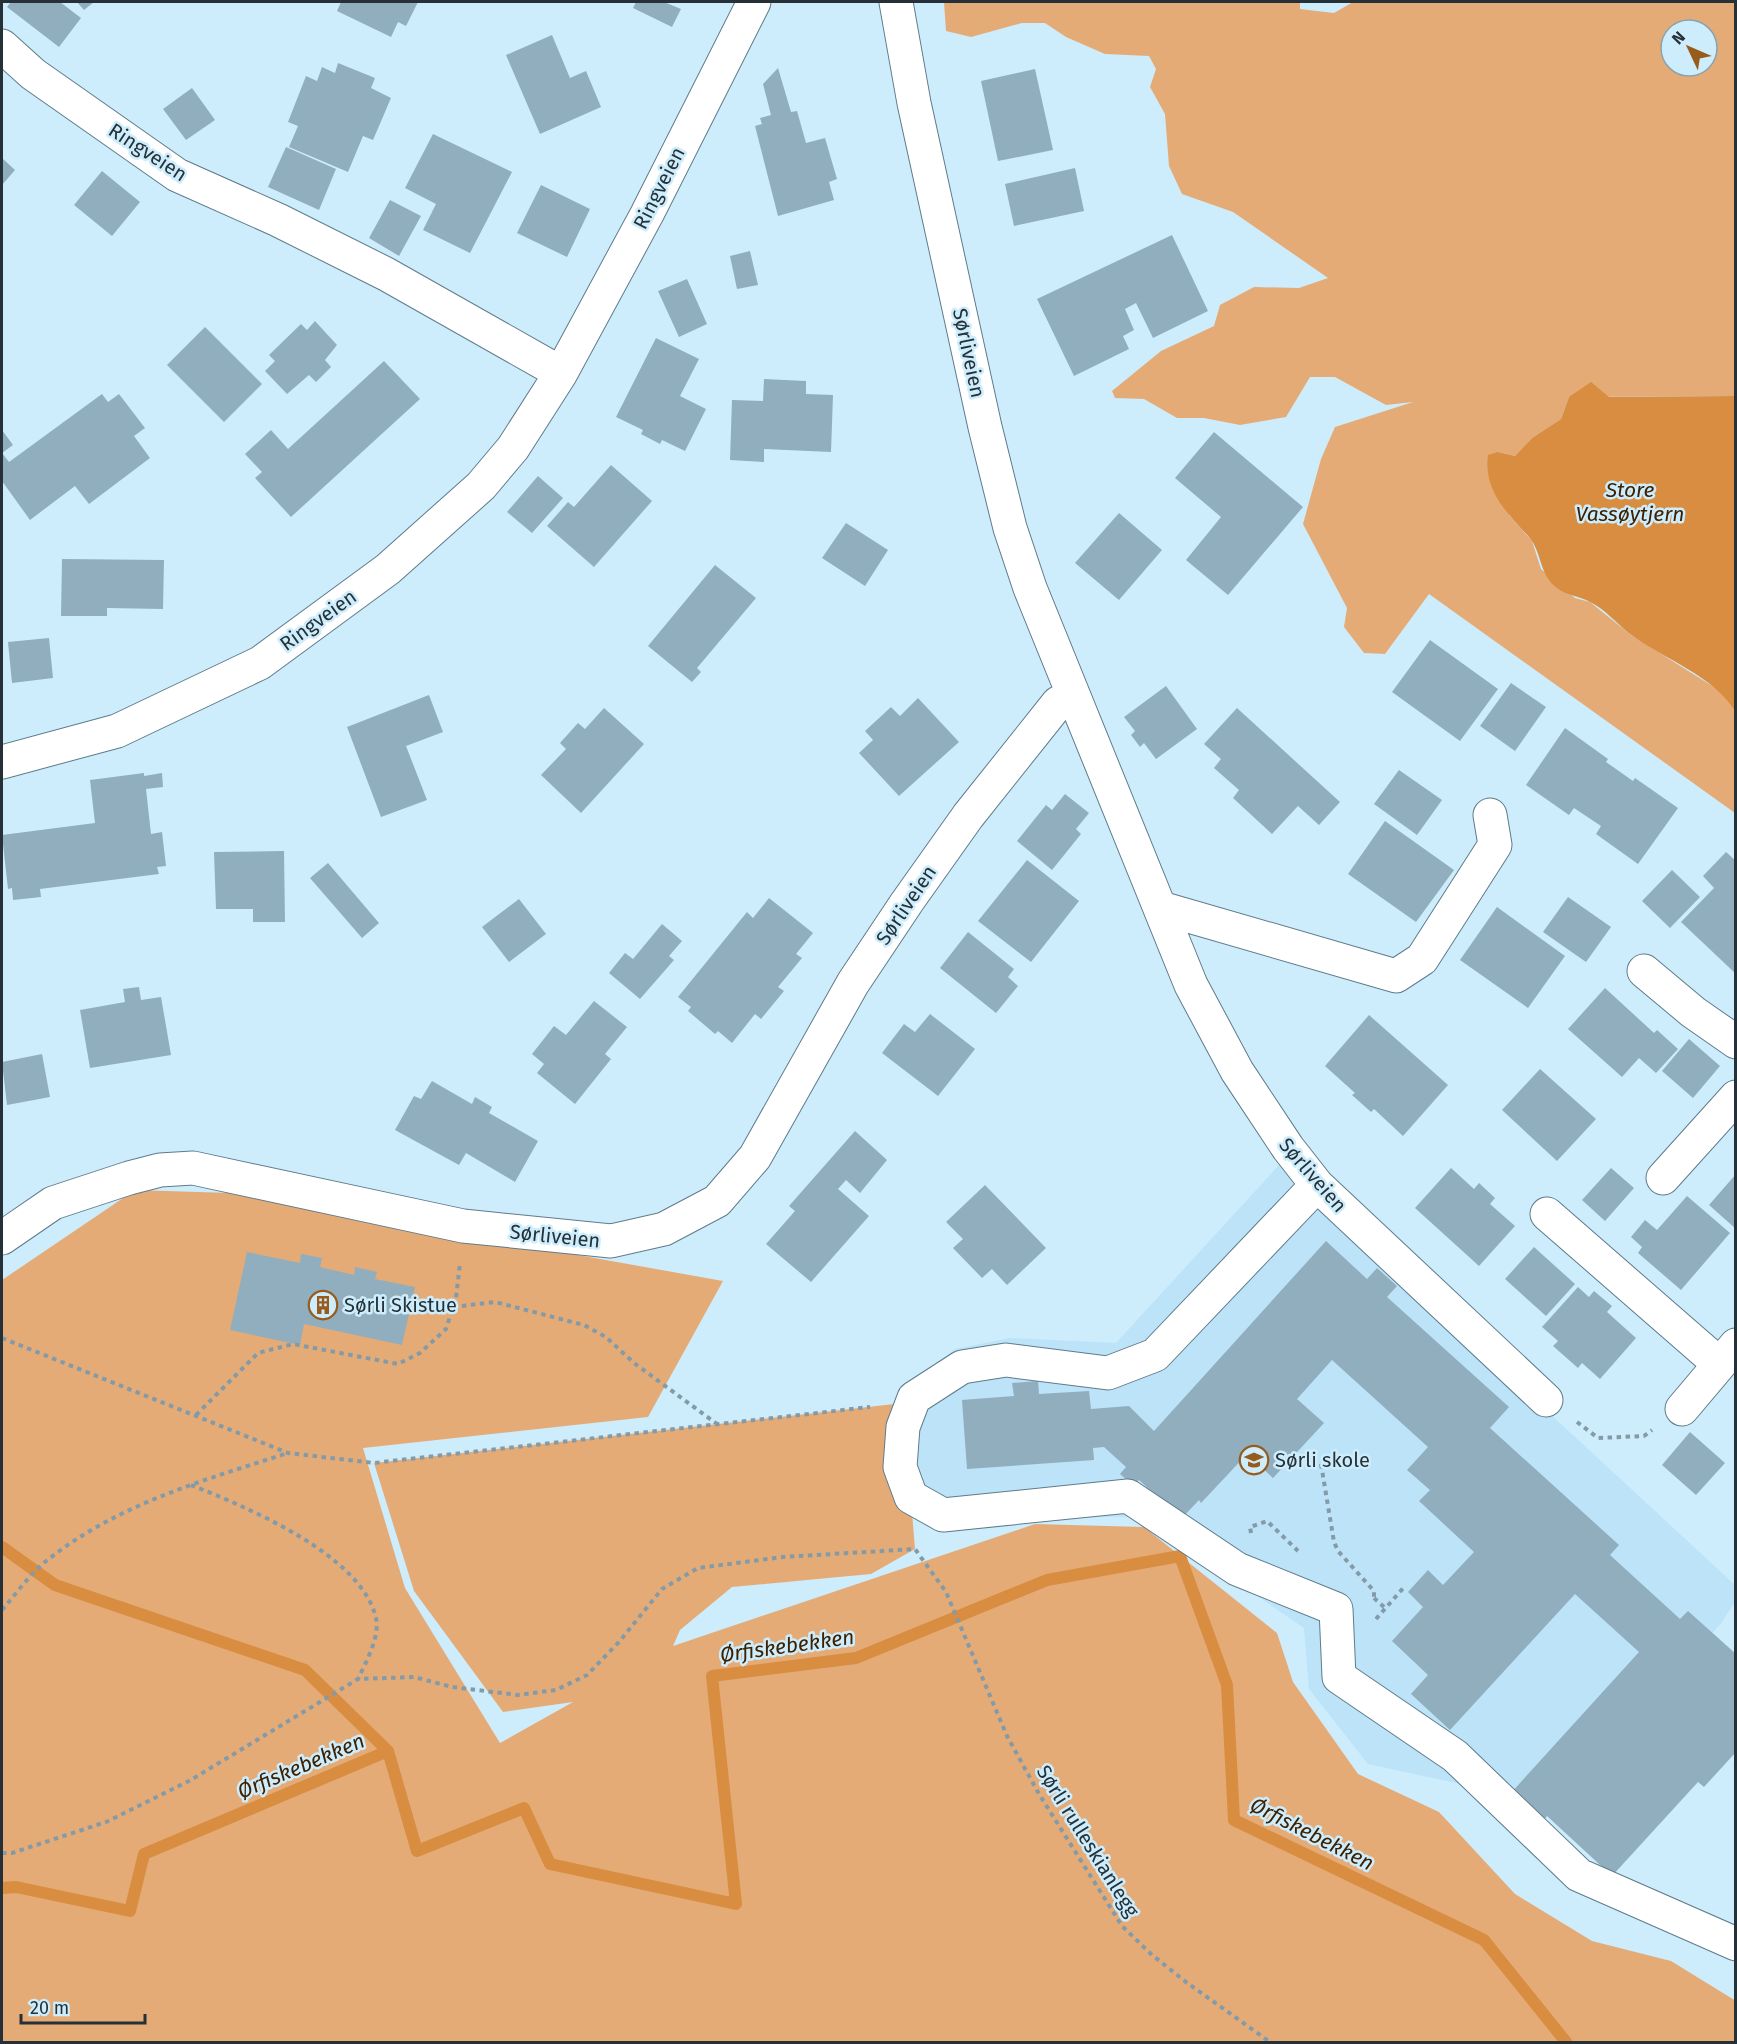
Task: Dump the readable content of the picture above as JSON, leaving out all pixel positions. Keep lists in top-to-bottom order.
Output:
{
  "streets": {
    "street": ["Ringveien", "Sørliveien"],
    "path": ["Sørli rulleskianlegg"]
  },
  "water": ["Store Vassøytjern", "Ørfiskebekken"],
  "places": {
    "building": ["Sørli Skistue"],
    "school or university": ["Sørli skole"]
  },
  "scale_bar": "20 m",
  "north": "top left"
}
